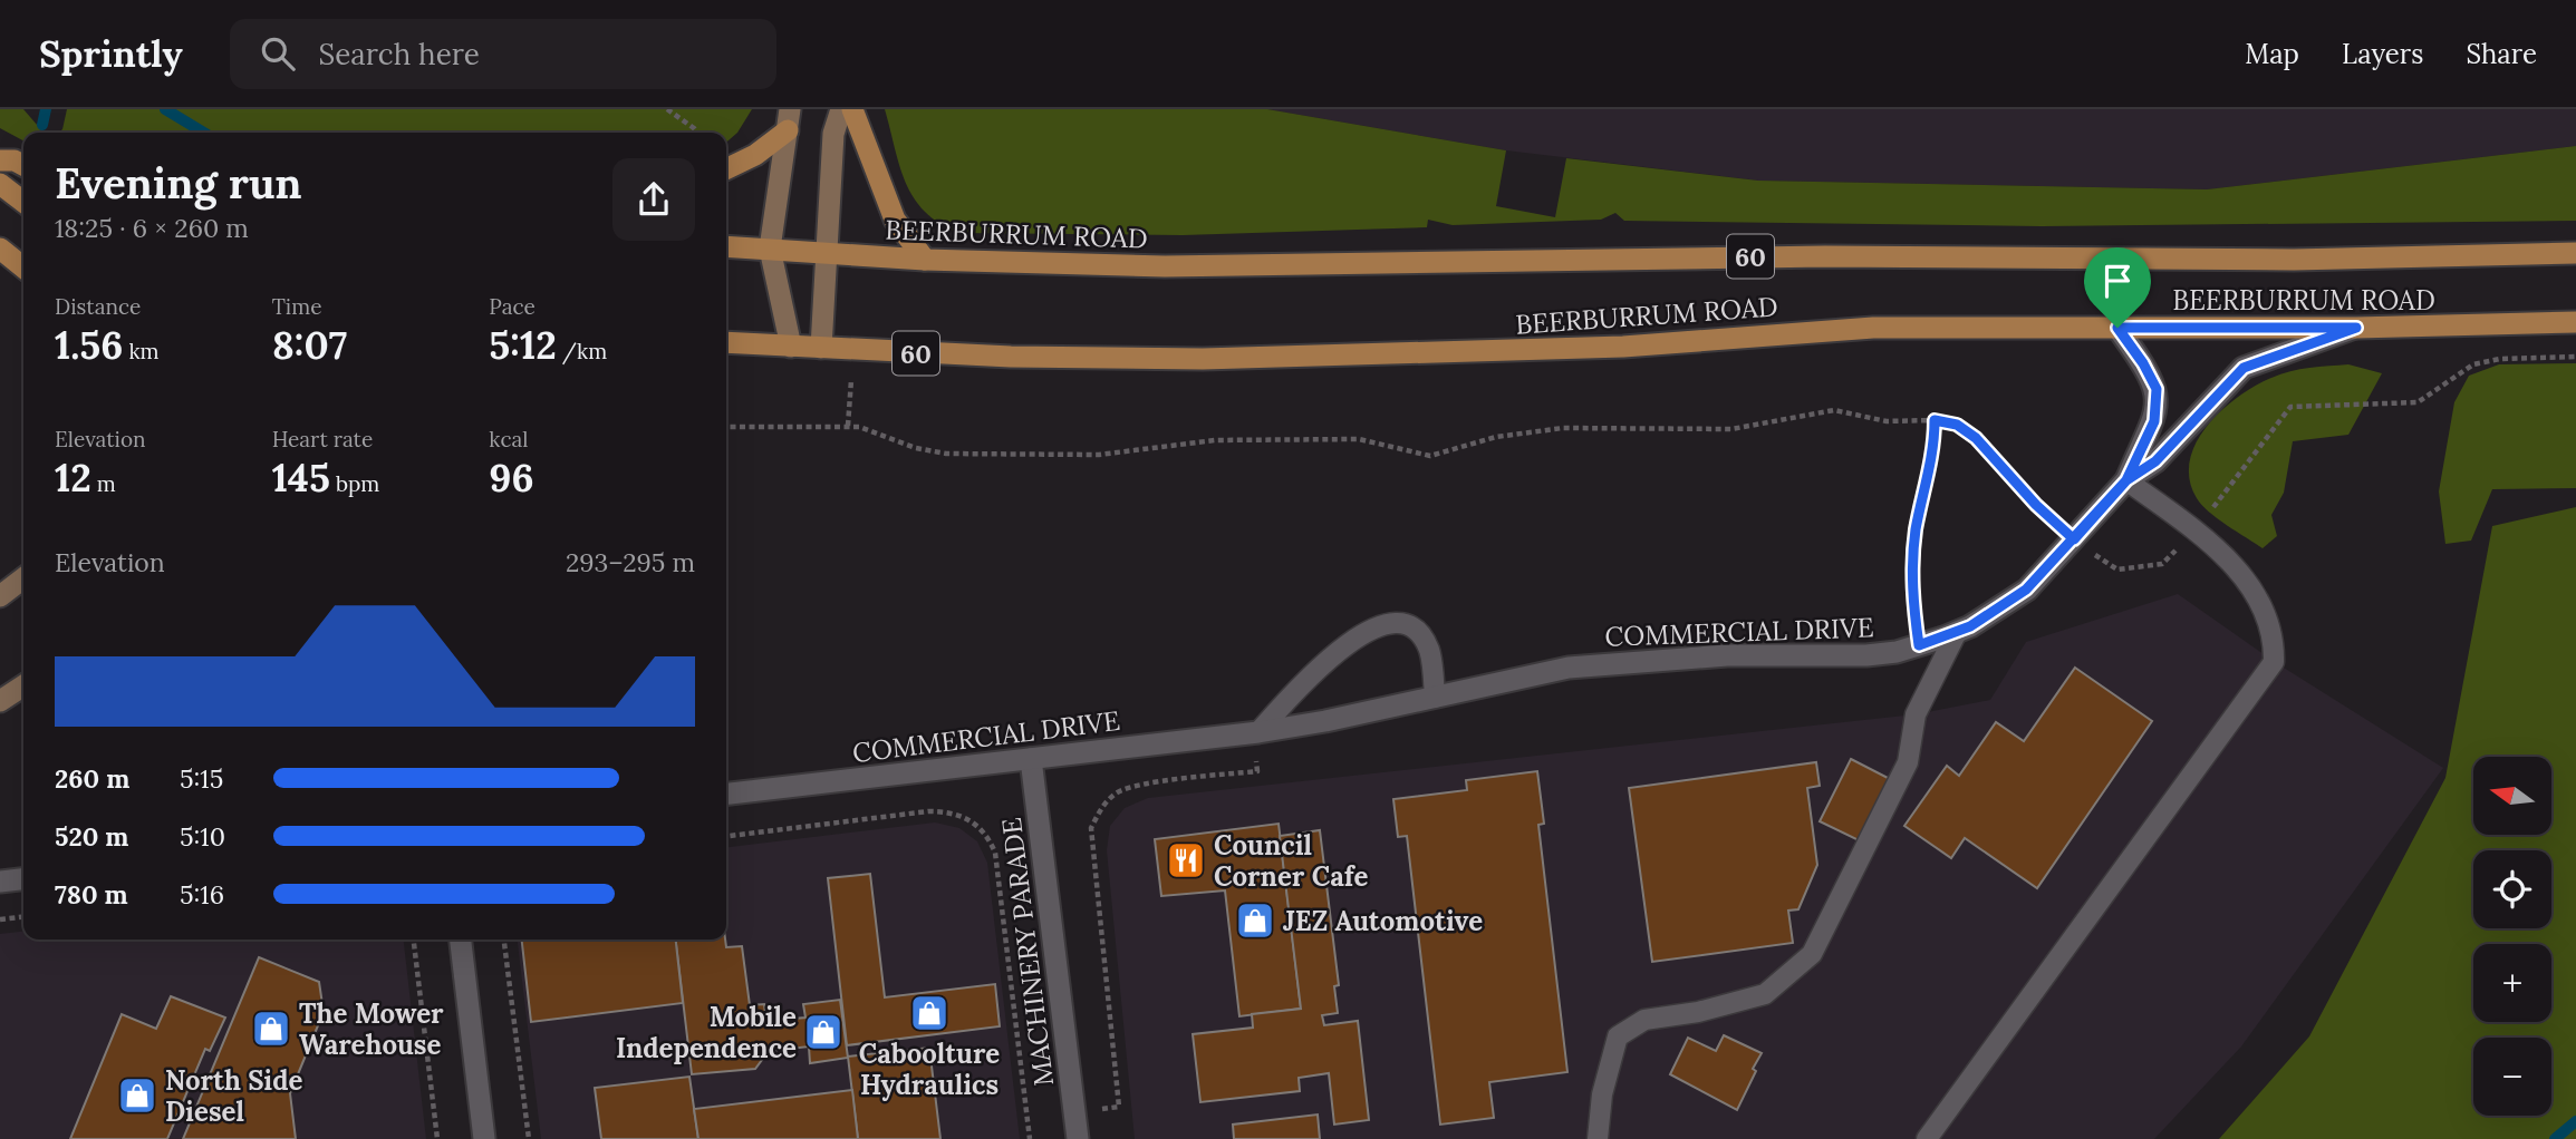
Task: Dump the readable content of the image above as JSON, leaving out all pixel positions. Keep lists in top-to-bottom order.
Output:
{
  "streets": {
    "main road": ["BEERBURRUM ROAD", "60"],
    "street": ["COMMERCIAL DRIVE", "MACHINERY PARADE"]
  },
  "crossings": [
    ["BEERBURRUM ROAD", "COMMERCIAL DRIVE"],
    ["COMMERCIAL DRIVE", "MACHINERY PARADE"]
  ],
  "places": {
    "restaurant": ["Council Corner Cafe"],
    "shop": [
      "JEZ Automotive",
      "Caboolture Hydraulics",
      "The Mower Warehouse",
      "Mobile Independence",
      "North Side Diesel"
    ]
  },
  "north": "left",
  "page": {
    "header": "Sprintly",
    "search": "Search here",
    "nav": ["Map", "Layers", "Share"],
    "heading": ["Evening run", "18:25 · 6 × 260 m"],
    "stats": [
      ["Distance", "1.56 km"],
      ["Time", "8:07"],
      ["Pace", "5:12 /km"],
      ["Elevation", "12 m"],
      ["Heart rate", "145 bpm"],
      ["kcal", "96"]
    ],
    "chart": ["Elevation", "293–295 m"],
    "list": [
      {
        "name": "260 m",
        "note": "5:15"
      },
      {
        "name": "520 m",
        "note": "5:10"
      },
      {
        "name": "780 m",
        "note": "5:16"
      }
    ],
    "map_buttons": ["+", "−"]
  }
}
